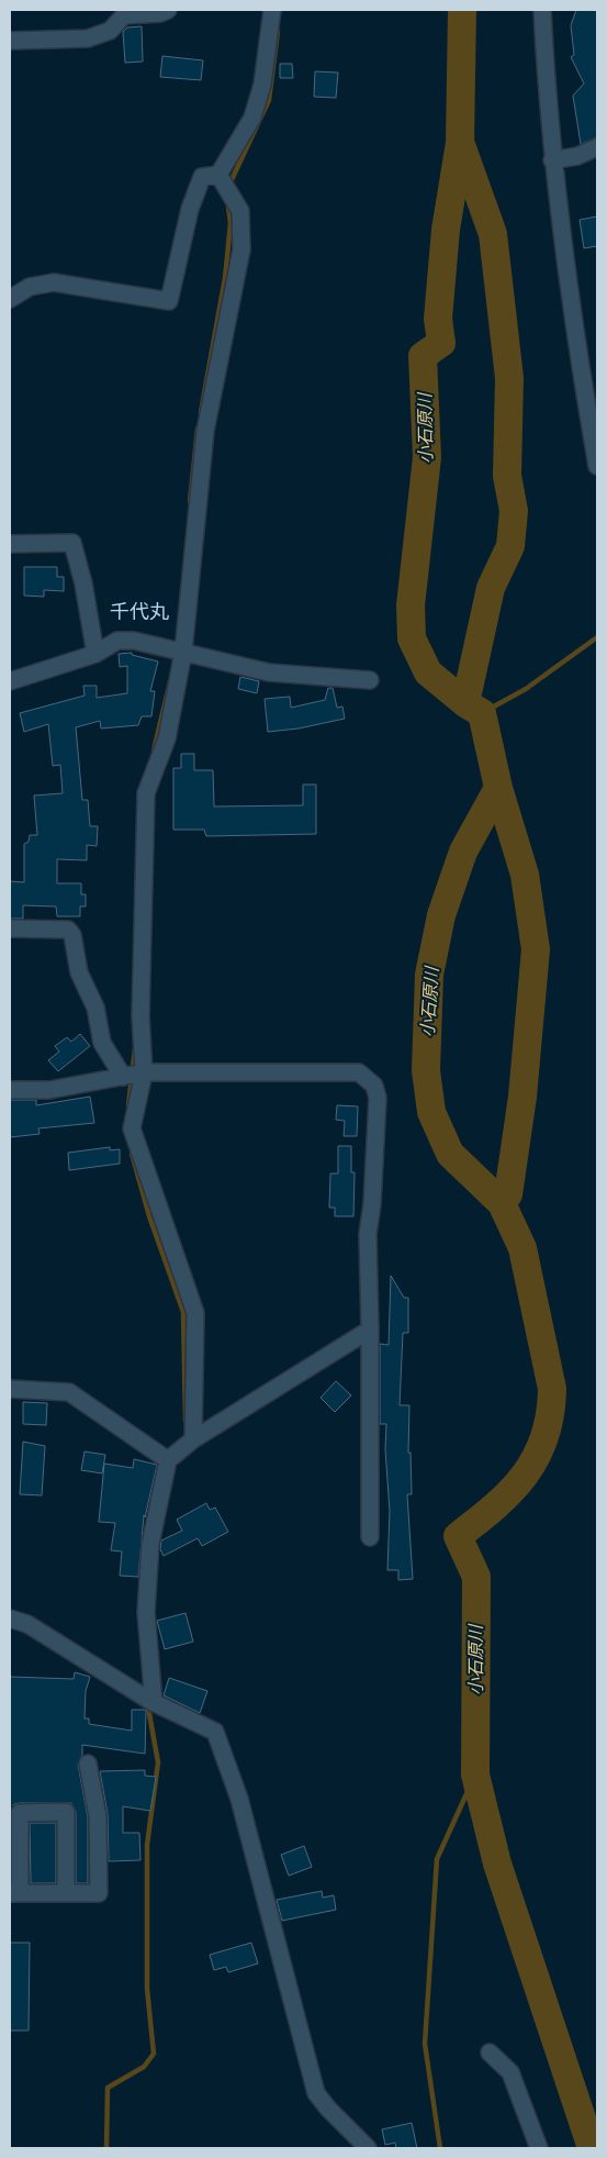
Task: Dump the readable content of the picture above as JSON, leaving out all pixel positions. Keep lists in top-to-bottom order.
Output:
{
  "districts": ["千代丸"],
  "water": ["小石原川"]
}
